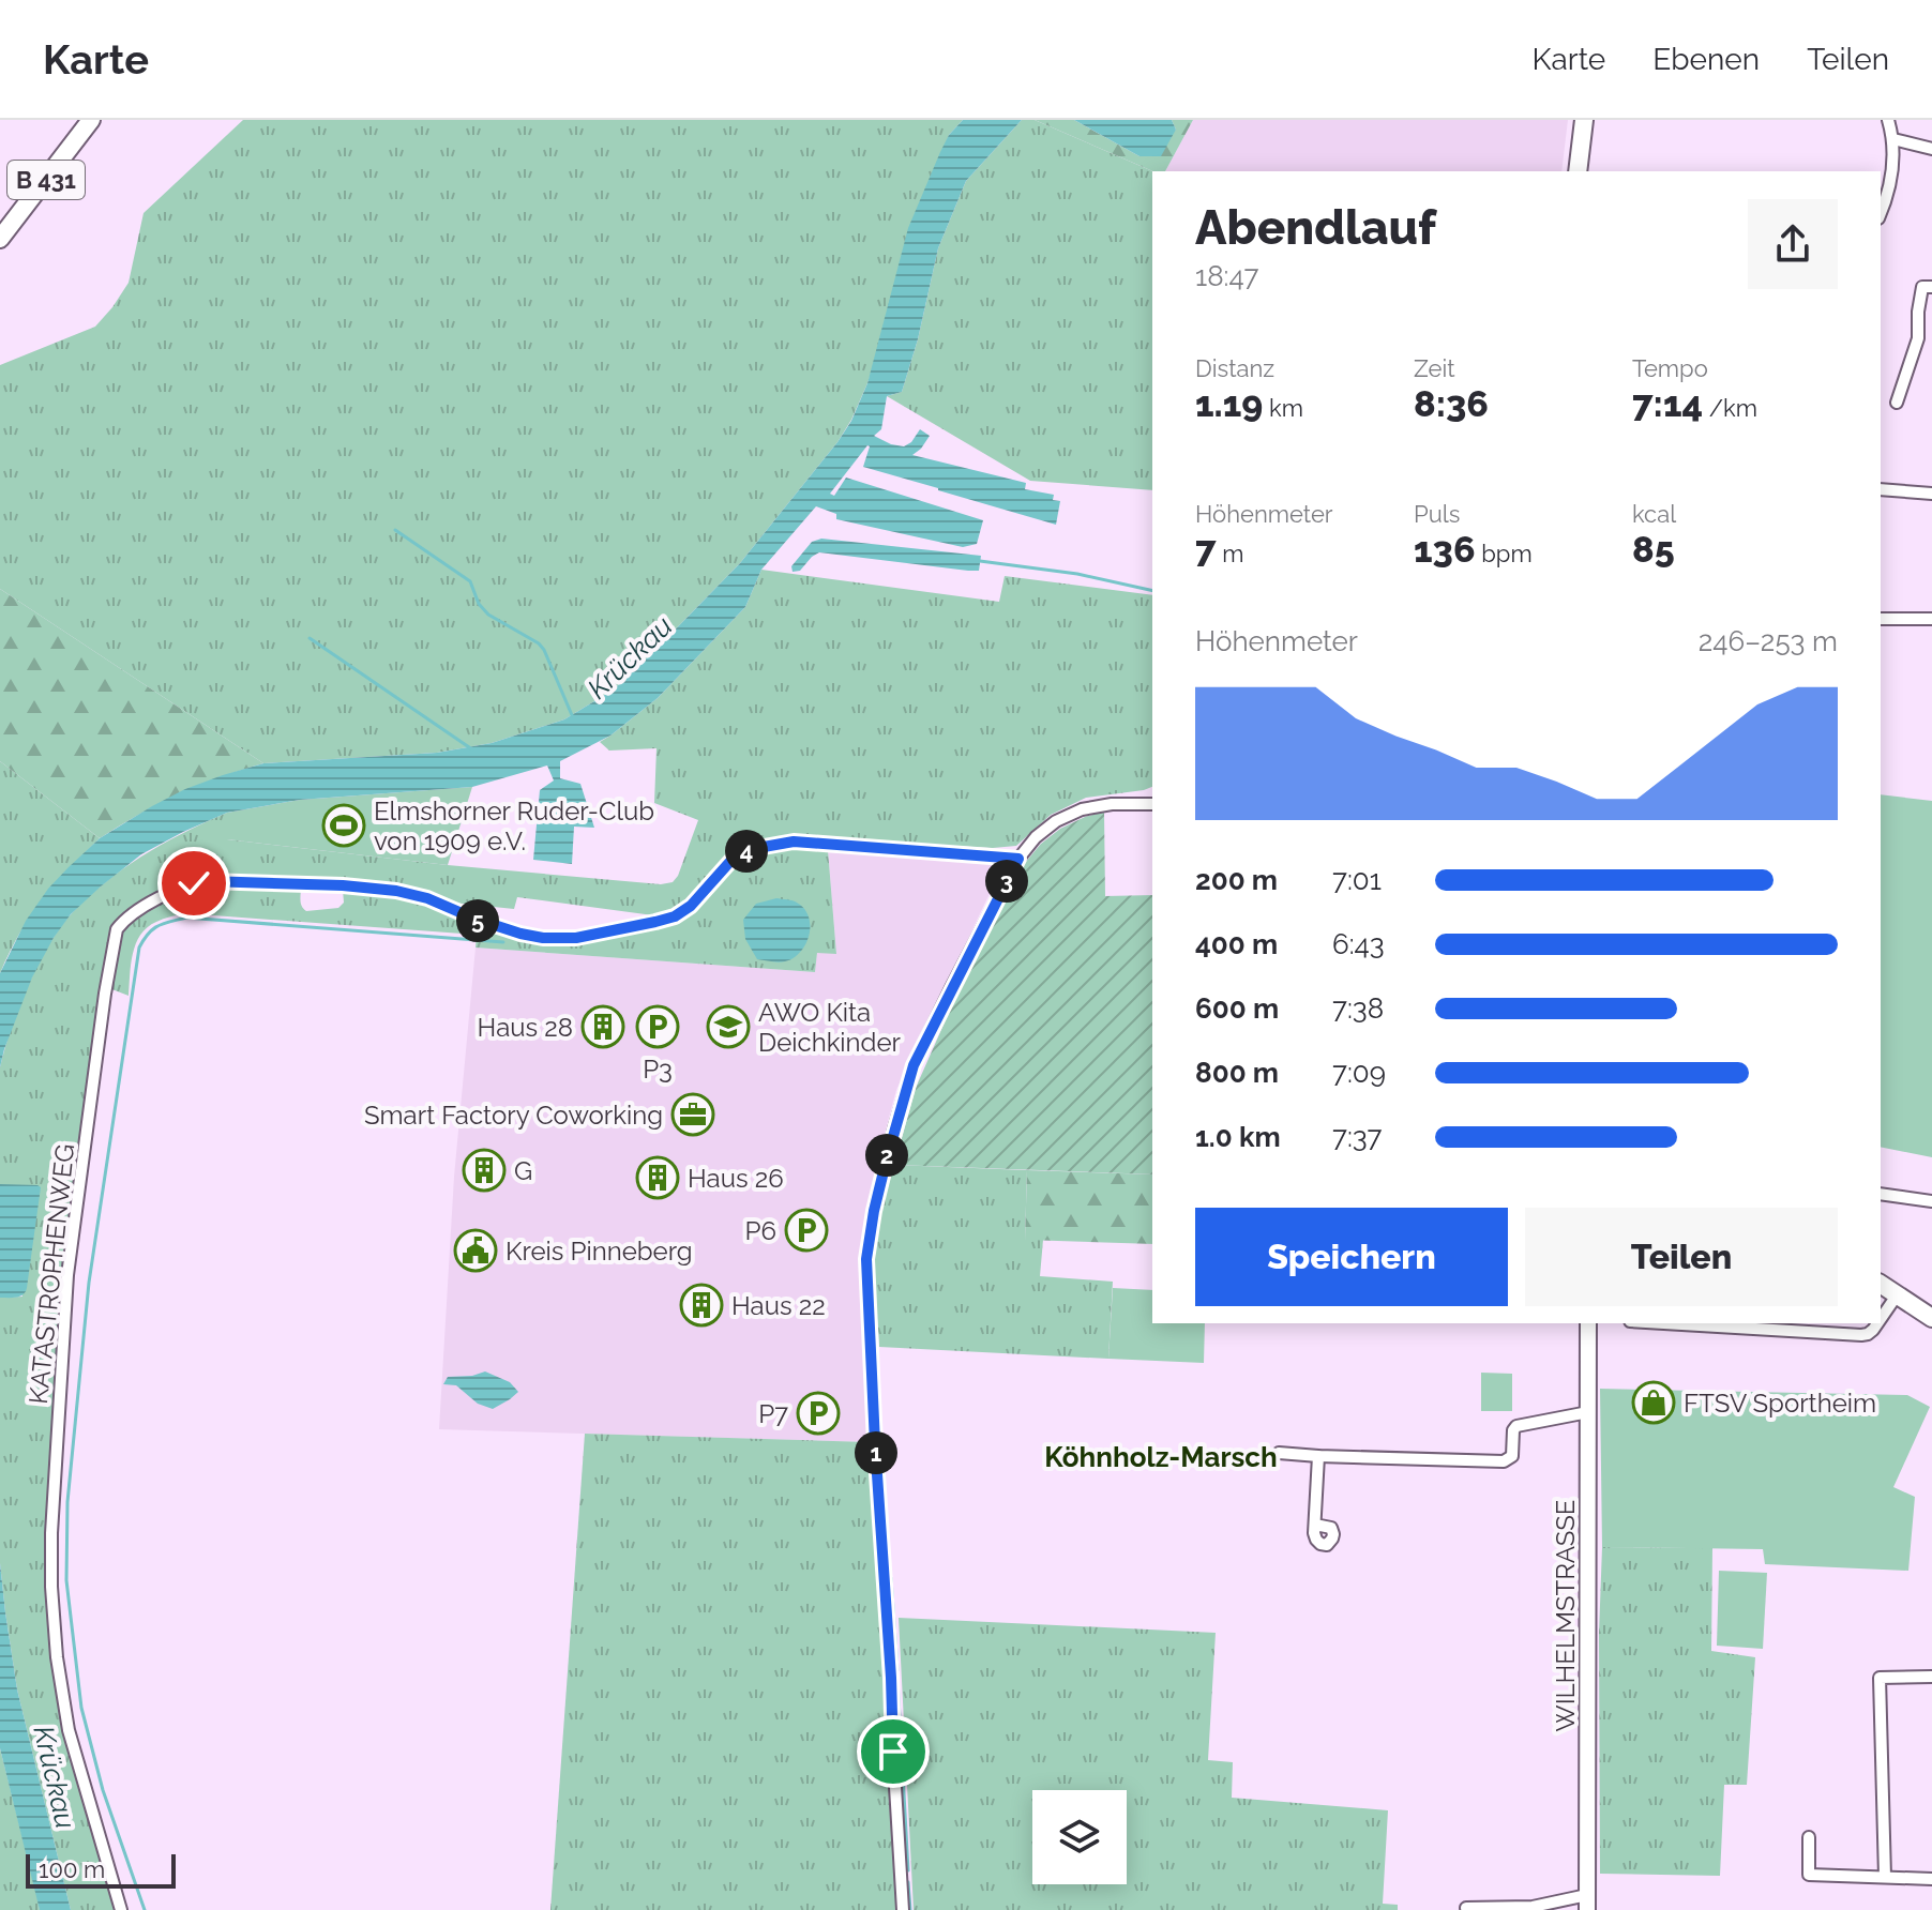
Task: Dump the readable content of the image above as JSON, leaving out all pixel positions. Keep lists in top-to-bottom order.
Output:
{
  "streets": {
    "main road": ["B 431", "WILHELMSTRASSE"],
    "street": ["KATASTROPHENWEG"]
  },
  "districts": ["Köhnholz-Marsch"],
  "water": ["Krückau"],
  "places": {
    "sports": ["Elmshorner Ruder-Club von 1909 e.V."],
    "building": [
      "Haus 28",
      "G",
      "Haus 26",
      "Haus 22"
    ],
    "parking": ["P3", "P6", "P7"],
    "school or university": ["AWO Kita Deichkinder"],
    "office": ["Smart Factory Coworking"],
    "public building": ["Kreis Pinneberg"],
    "shop": ["FTSV Sportheim"]
  },
  "scale_bar": "100 m",
  "page": {
    "header": "Karte",
    "nav": ["Karte", "Ebenen", "Teilen"],
    "heading": ["Abendlauf", "18:47"],
    "stats": [
      ["Distanz", "1.19 km"],
      ["Zeit", "8:36"],
      ["Tempo", "7:14 /km"],
      ["Höhenmeter", "7 m"],
      ["Puls", "136 bpm"],
      ["kcal", "85"]
    ],
    "chart": ["Höhenmeter", "246–253 m"],
    "pins": [
      "4",
      "3",
      "5",
      "2",
      "1"
    ],
    "list": [
      {
        "name": "200 m",
        "note": "7:01"
      },
      {
        "name": "400 m",
        "note": "6:43"
      },
      {
        "name": "600 m",
        "note": "7:38"
      },
      {
        "name": "800 m",
        "note": "7:09"
      },
      {
        "name": "1.0 km",
        "note": "7:37"
      }
    ],
    "buttons": ["Speichern", "Teilen"],
    "scale": "100 m"
  }
}
